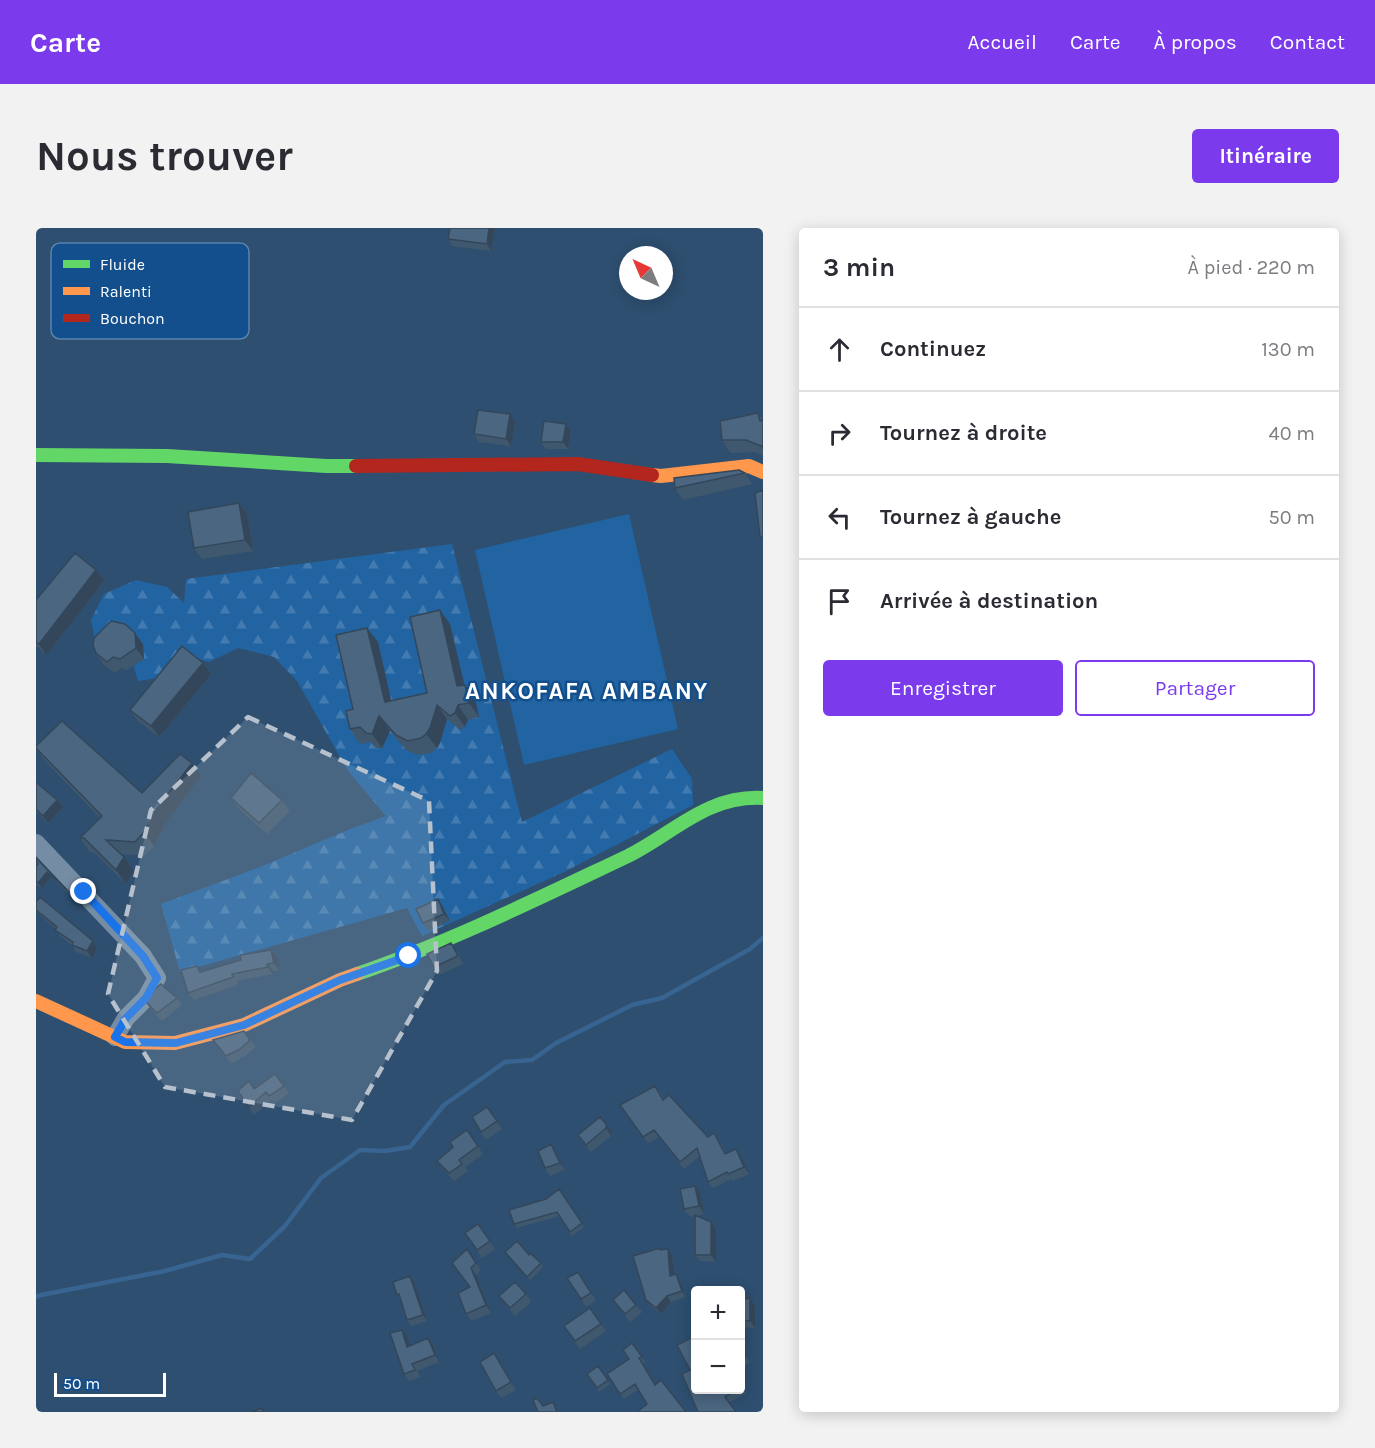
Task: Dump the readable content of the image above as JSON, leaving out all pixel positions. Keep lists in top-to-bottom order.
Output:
{
  "districts": ["ANKOFAFA AMBANY"],
  "legend": ["Fluide", "Ralenti", "Bouchon"],
  "scale_bar": "50 m",
  "north": "top left",
  "page": {
    "header": "Carte",
    "nav": [
      "Accueil",
      "Carte",
      "À propos",
      "Contact"
    ],
    "buttons": [
      "Itinéraire",
      ["Enregistrer", "Partager"]
    ],
    "title": "Nous trouver",
    "heading": ["3 min", "À pied · 220 m"],
    "list": [
      ["Continuez", "130 m"],
      ["Tournez à droite", "40 m"],
      ["Tournez à gauche", "50 m"],
      "Arrivée à destination"
    ],
    "map_buttons": ["+", "−"],
    "scale": "50 m"
  }
}
